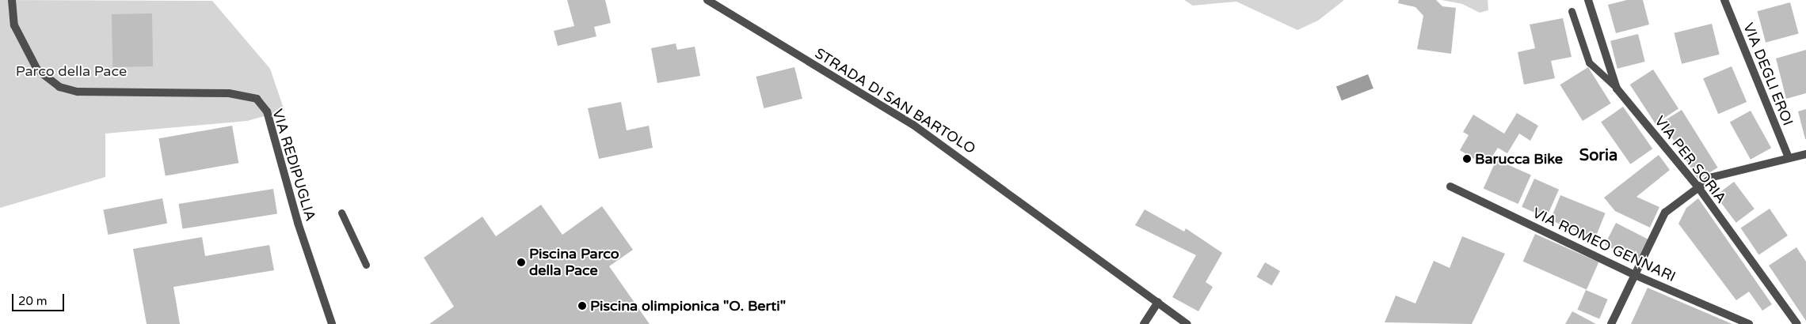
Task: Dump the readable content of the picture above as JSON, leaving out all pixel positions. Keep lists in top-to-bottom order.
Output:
{
  "streets": {
    "street": [
      "VIA DEGLI EROI",
      "STRADA DI SAN BARTOLO",
      "VIA PER SORIA",
      "VIA REDIPUGLIA",
      "VIA ROMEO GENNARI"
    ]
  },
  "districts": ["Soria"],
  "parks": ["Parco della Pace"],
  "places": ["Barucca Bike", "Piscina Parco della Pace", "Piscina olimpionica \"O. Berti\""],
  "scale_bar": "20 m"
}
